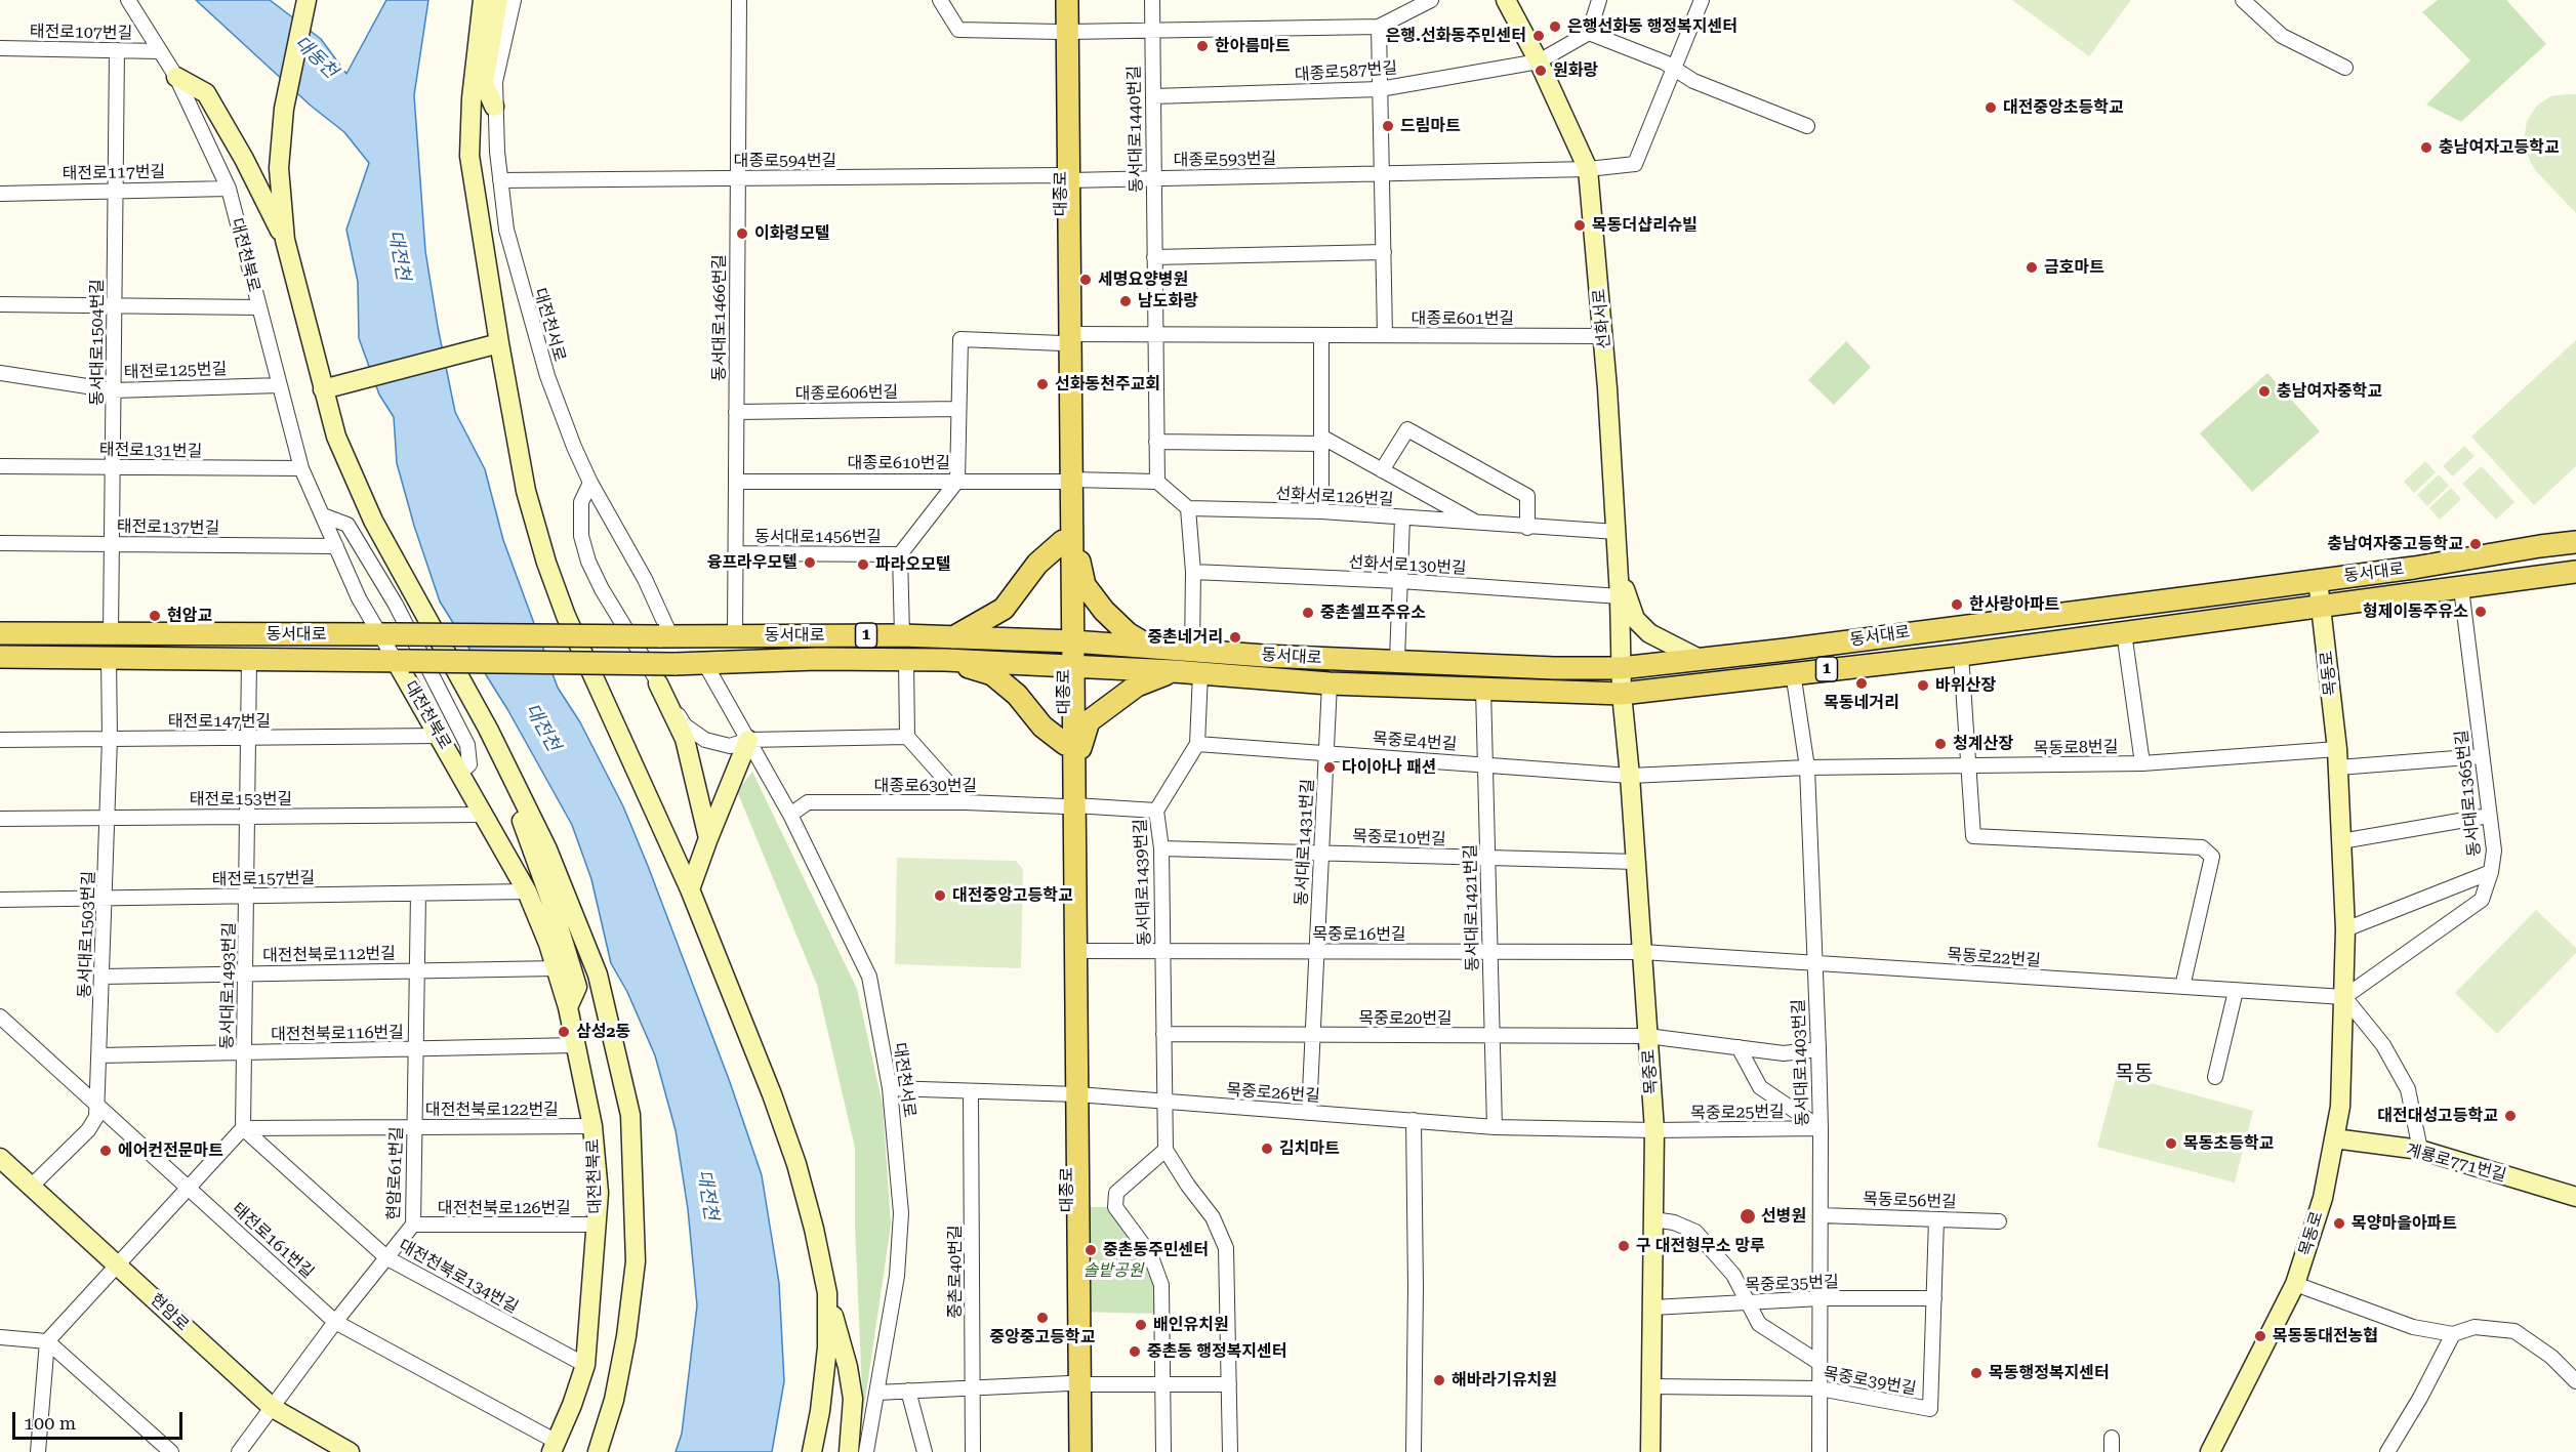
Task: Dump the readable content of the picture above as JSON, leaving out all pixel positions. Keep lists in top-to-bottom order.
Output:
{
  "streets": {
    "main road": [
      "대종로",
      "대전천북로",
      "선화서로",
      "동서대로",
      "1",
      "목동로",
      "목중로",
      "계룡로771번길",
      "현암로"
    ],
    "street": [
      "태전로107번길",
      "대종로587번길",
      "동서대로1440번길",
      "대종로593번길",
      "대종로594번길",
      "태전로117번길",
      "동서대로1466번길",
      "대종로601번길",
      "대전천서로",
      "동서대로1504번길",
      "태전로125번길",
      "대종로606번길",
      "태전로131번길",
      "대종로610번길",
      "선화서로126번길",
      "태전로137번길",
      "동서대로1456번길",
      "선화서로130번길",
      "태전로147번길",
      "목중로4번길",
      "목동로8번길",
      "대종로630번길",
      "동서대로1365번길",
      "태전로153번길",
      "목중로10번길",
      "동서대로1431번길",
      "태전로157번길",
      "동서대로1439번길",
      "동서대로1421번길",
      "동서대로1503번길",
      "목중로16번길",
      "대전천북로112번길",
      "목동로22번길",
      "동서대로1493번길",
      "목중로20번길",
      "대전천북로116번길",
      "동서대로1403번길",
      "목중로26번길",
      "대전천북로122번길",
      "목중로25번길",
      "현암로61번길",
      "목동로56번길",
      "대전천북로126번길",
      "태전로161번길",
      "중촌로40번길",
      "대전천북로134번길",
      "목중로35번길",
      "목중로39번길"
    ]
  },
  "crossings": [
    ["태전로107번길", "대전천북로"],
    ["태전로107번길", "동서대로1504번길"],
    ["대종로587번길", "동서대로1440번길"],
    ["대종로587번길", "선화서로"],
    ["동서대로1440번길", "대종로593번길"],
    ["동서대로1440번길", "대종로601번길"],
    ["동서대로1440번길", "대종로610번길"],
    ["대종로593번길", "대종로594번길"],
    ["대종로593번길", "대종로"],
    ["대종로593번길", "선화서로"],
    ["대종로594번길", "대종로"],
    ["대종로594번길", "동서대로1466번길"],
    ["대종로594번길", "대전천서로"],
    ["태전로117번길", "대전천북로"],
    ["태전로117번길", "동서대로1504번길"],
    ["대종로", "대종로601번길"],
    ["대종로", "대종로610번길"],
    ["대종로", "동서대로"],
    ["대종로", "대종로630번길"],
    ["대종로", "목중로16번길"],
    ["대종로", "목중로26번길"],
    ["대전천북로", "태전로125번길"],
    ["대전천북로", "태전로131번길"],
    ["대전천북로", "태전로137번길"],
    ["대전천북로", "동서대로"],
    ["대전천북로", "태전로147번길"],
    ["대전천북로", "태전로153번길"],
    ["대전천북로", "태전로157번길"],
    ["대전천북로", "대전천북로112번길"],
    ["대전천북로", "대전천북로116번길"],
    ["대전천북로", "대전천북로122번길"],
    ["대전천북로", "대전천북로126번길"],
    ["대전천북로", "태전로161번길"],
    ["대전천북로", "대전천북로134번길"],
    ["동서대로1466번길", "대종로606번길"],
    ["동서대로1466번길", "대종로610번길"],
    ["동서대로1466번길", "동서대로1456번길"],
    ["동서대로1466번길", "동서대로"],
    ["대종로601번길", "선화서로"],
    ["대종로601번길", "대종로606번길"],
    ["선화서로", "선화서로126번길"],
    ["선화서로", "선화서로130번길"],
    ["선화서로", "동서대로"],
    ["선화서로", "목중로"],
    ["대전천서로", "동서대로"],
    ["대전천서로", "대종로630번길"],
    ["대전천서로", "목중로26번길"],
    ["동서대로1504번길", "태전로125번길"],
    ["동서대로1504번길", "태전로131번길"],
    ["동서대로1504번길", "태전로137번길"],
    ["동서대로1504번길", "동서대로"],
    ["대종로610번길", "동서대로1456번길"],
    ["동서대로1456번길", "동서대로"],
    ["동서대로", "목동로"],
    ["동서대로", "동서대로1365번길"],
    ["동서대로", "동서대로1431번길"],
    ["동서대로", "동서대로1439번길"],
    ["동서대로", "동서대로1421번길"],
    ["동서대로", "동서대로1503번길"],
    ["동서대로", "동서대로1493번길"],
    ["동서대로", "동서대로1403번길"],
    ["동서대로", "목중로"],
    ["목동로", "목동로8번길"],
    ["목동로", "동서대로1365번길"],
    ["목동로", "목동로22번길"],
    ["목동로", "계룡로771번길"],
    ["태전로147번길", "동서대로1503번길"],
    ["태전로147번길", "동서대로1493번길"],
    ["목중로4번길", "목동로8번길"],
    ["목중로4번길", "동서대로1431번길"],
    ["목중로4번길", "동서대로1439번길"],
    ["목중로4번길", "동서대로1421번길"],
    ["목중로4번길", "목중로"],
    ["목동로8번길", "동서대로1403번길"],
    ["목동로8번길", "목중로"],
    ["동서대로1365번길", "목동로22번길"],
    ["태전로153번길", "동서대로1503번길"],
    ["태전로153번길", "동서대로1493번길"],
    ["목중로10번길", "동서대로1431번길"],
    ["목중로10번길", "동서대로1439번길"],
    ["목중로10번길", "동서대로1421번길"],
    ["목중로10번길", "목중로"],
    ["동서대로1431번길", "목중로16번길"],
    ["동서대로1431번길", "목중로20번길"],
    ["동서대로1431번길", "목중로26번길"],
    ["태전로157번길", "동서대로1503번길"],
    ["태전로157번길", "동서대로1493번길"],
    ["태전로157번길", "현암로61번길"],
    ["동서대로1439번길", "목중로16번길"],
    ["동서대로1439번길", "목중로20번길"],
    ["동서대로1439번길", "목중로26번길"],
    ["동서대로1421번길", "목중로16번길"],
    ["동서대로1421번길", "목중로20번길"],
    ["동서대로1421번길", "목중로26번길"],
    ["동서대로1503번길", "대전천북로112번길"],
    ["동서대로1503번길", "대전천북로116번길"],
    ["동서대로1503번길", "태전로161번길"],
    ["동서대로1503번길", "현암로"],
    ["목중로16번길", "목동로22번길"],
    ["목중로16번길", "목중로"],
    ["대전천북로112번길", "동서대로1493번길"],
    ["대전천북로112번길", "현암로61번길"],
    ["목동로22번길", "동서대로1403번길"],
    ["목동로22번길", "목중로"],
    ["동서대로1493번길", "대전천북로116번길"],
    ["동서대로1493번길", "대전천북로122번길"],
    ["동서대로1493번길", "대전천북로134번길"],
    ["목중로20번길", "동서대로1403번길"],
    ["목중로20번길", "목중로"],
    ["대전천북로116번길", "현암로61번길"],
    ["동서대로1403번길", "목중로25번길"],
    ["동서대로1403번길", "목동로56번길"],
    ["동서대로1403번길", "목중로35번길"],
    ["동서대로1403번길", "목중로39번길"],
    ["목중로", "목중로26번길"],
    ["목중로", "목중로25번길"],
    ["목중로", "목중로35번길"],
    ["목중로", "목중로39번길"],
    ["목중로26번길", "목중로25번길"],
    ["목중로26번길", "중촌로40번길"],
    ["대전천북로122번길", "현암로61번길"],
    ["대전천북로122번길", "대전천북로134번길"],
    ["현암로61번길", "대전천북로126번길"],
    ["현암로61번길", "태전로161번길"],
    ["현암로61번길", "대전천북로134번길"],
    ["현암로61번길", "현암로"],
    ["목동로56번길", "목중로39번길"],
    ["목중로35번길", "목중로39번길"]
  ],
  "districts": ["목동"],
  "water": ["대동천", "대전천"],
  "parks": ["솔밭공원"],
  "places": [
    "은행선화동 행정복지센터",
    "은행.선화동주민센터",
    "한아름마트",
    "원화랑",
    "대전중앙초등학교",
    "드림마트",
    "충남여자고등학교",
    "목동더샵리슈빌",
    "이화령모텔",
    "금호마트",
    "세명요양병원",
    "남도화랑",
    "선화동천주교회",
    "충남여자중학교",
    "충남여자중고등학교",
    "융프라우모텔",
    "파라오모텔",
    "한사랑아파트",
    "형제이동주유소",
    "중촌셀프주유소",
    "현암교",
    "중촌네거리",
    "목동네거리",
    "바위산장",
    "청계산장",
    "다이아나 패션",
    "대전중앙고등학교",
    "삼성2동",
    "대전대성고등학교",
    "목동초등학교",
    "김치마트",
    "에어컨전문마트",
    "선병원",
    "목양마을아파트",
    "구 대전형무소 망루",
    "중촌동주민센터",
    "중앙중고등학교",
    "배인유치원",
    "목동동대전농협",
    "중촌동 행정복지센터",
    "목동행정복지센터",
    "해바라기유치원"
  ],
  "scale_bar": "100 m"
}
